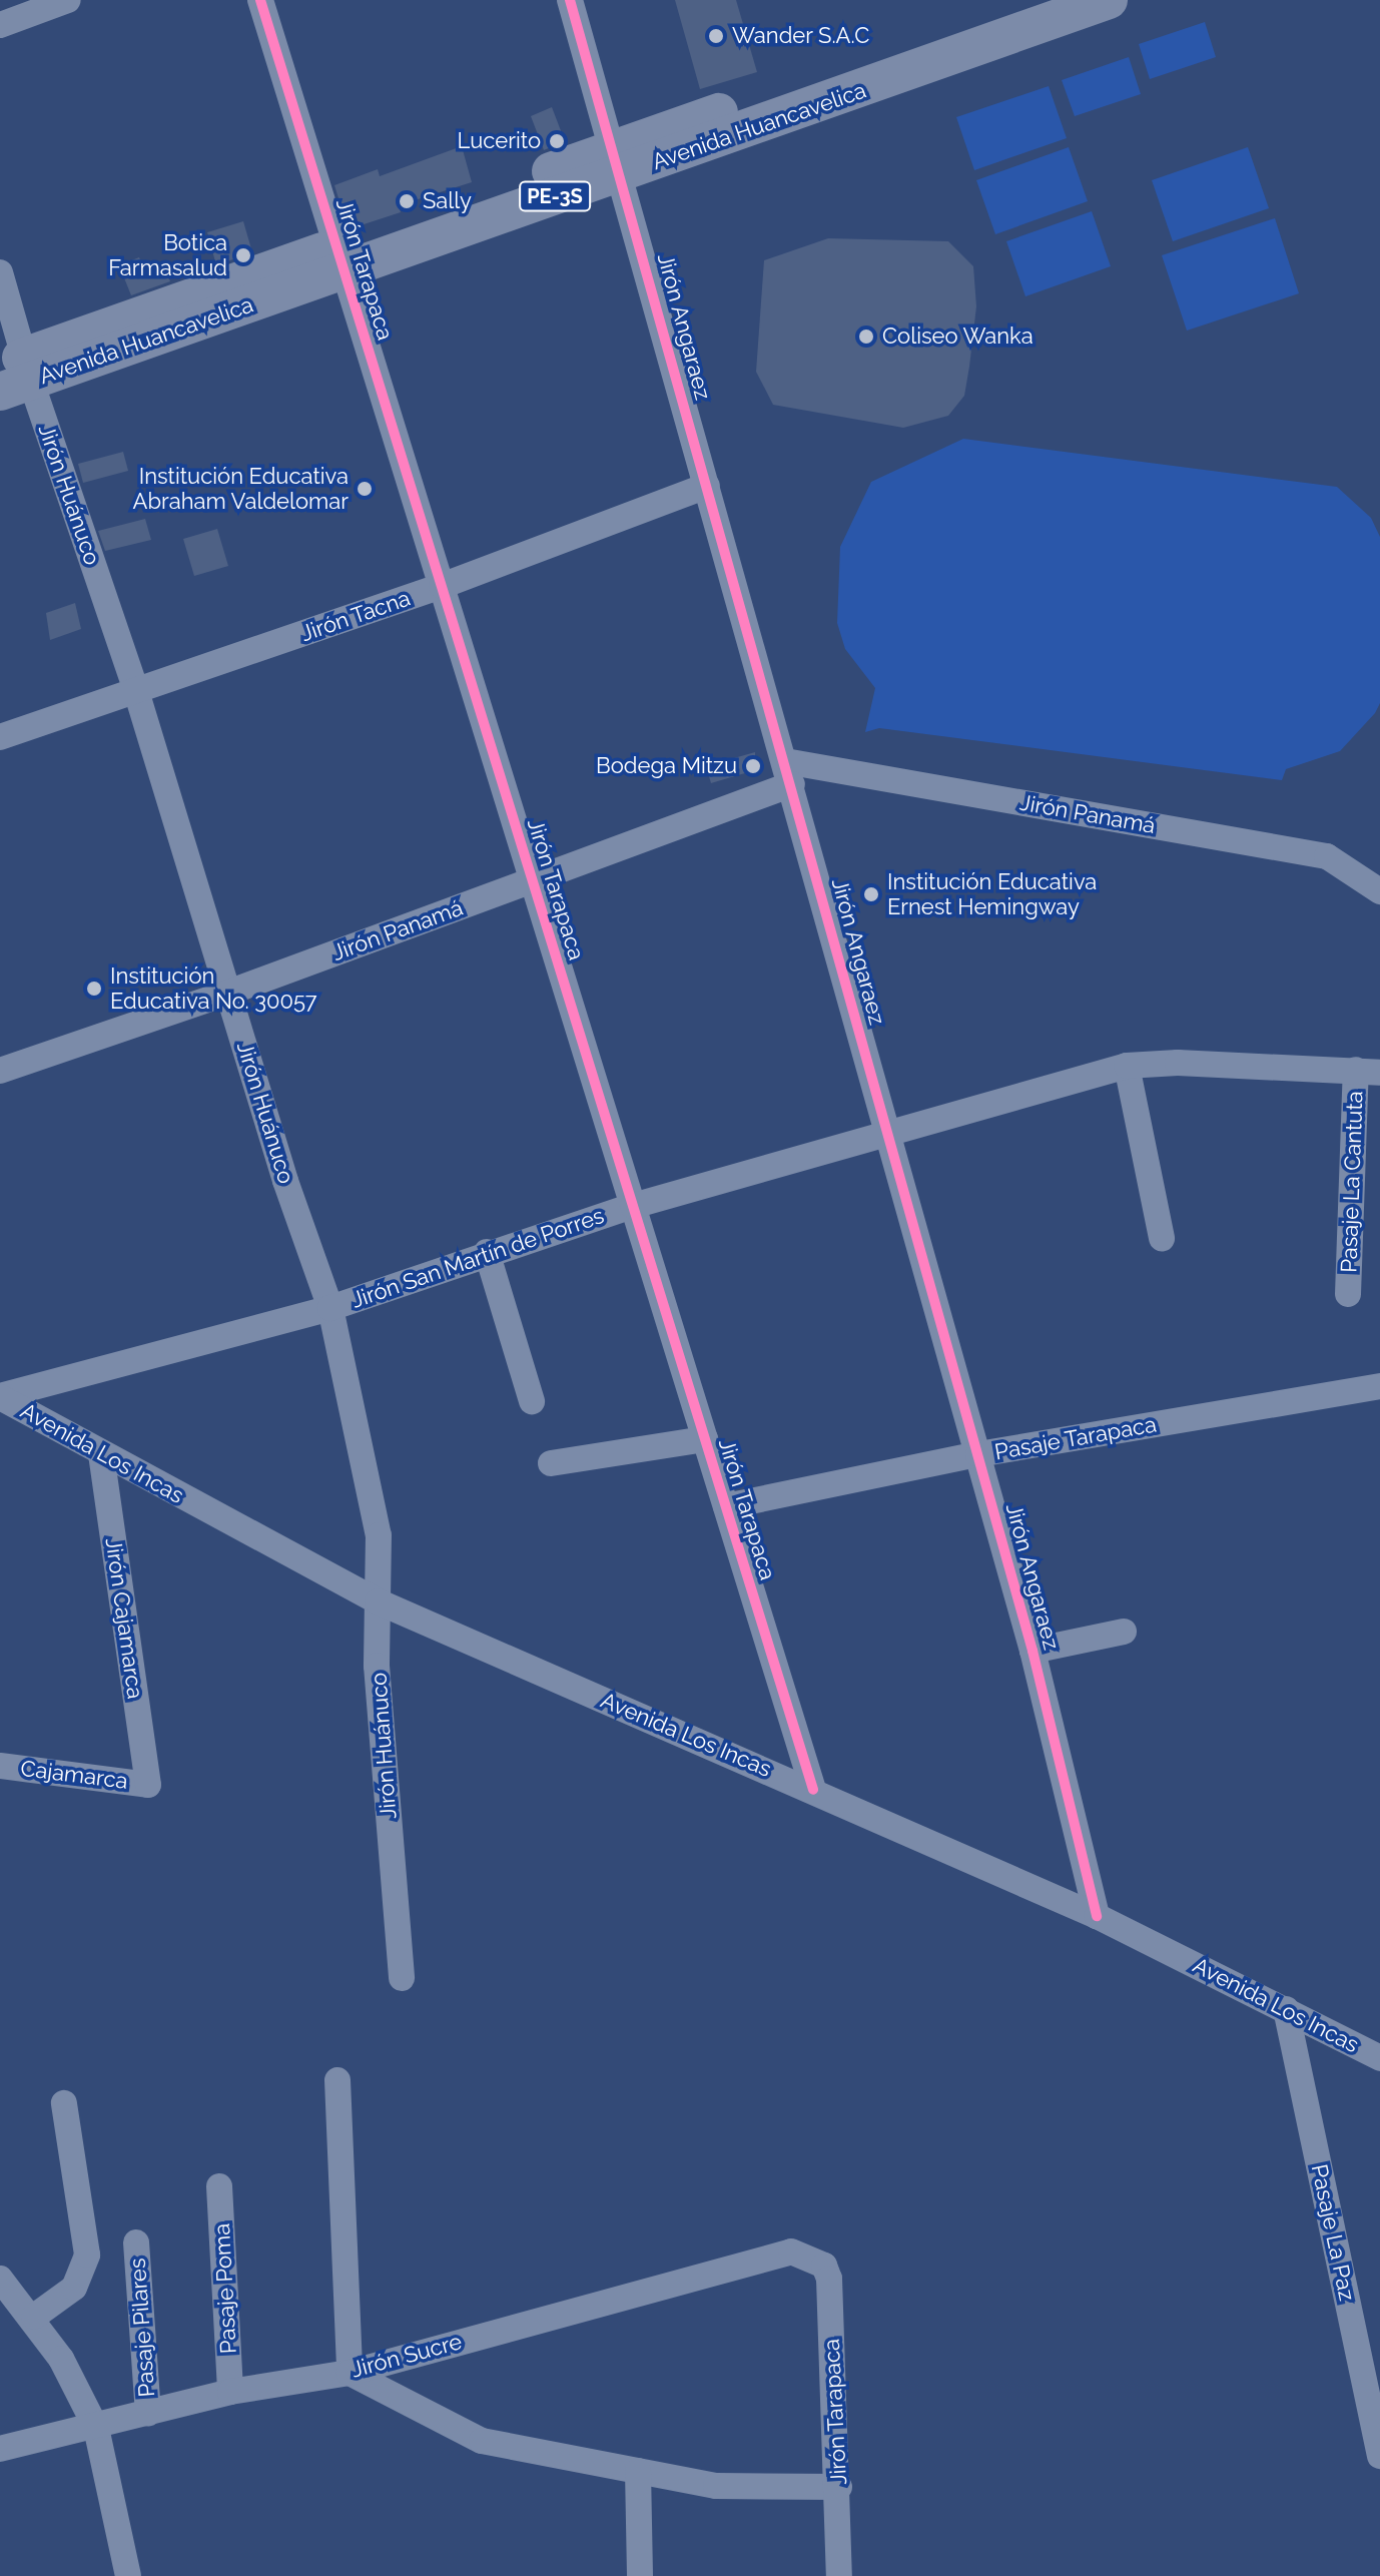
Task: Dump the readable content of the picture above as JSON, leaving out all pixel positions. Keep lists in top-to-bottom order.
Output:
{
  "streets": {
    "highway": ["Avenida Huancavelica", "PE-3S"],
    "street": [
      "Jirón Tarapaca",
      "Jirón Angaraez",
      "Jirón Huánuco",
      "Jirón Tacna",
      "Jirón Panamá",
      "Pasaje La Cantuta",
      "Jirón San Martín de Porres",
      "Pasaje Tarapaca",
      "Avenida Los Incas",
      "Jirón Cajamarca",
      "Cajamarca",
      "Pasaje La Paz",
      "Pasaje Poma",
      "Pasaje Pilares",
      "Jirón Sucre"
    ]
  },
  "crossings": [
    ["Avenida Huancavelica", "Jirón Tarapaca"],
    ["Avenida Huancavelica", "Jirón Angaraez"],
    ["Avenida Huancavelica", "Jirón Huánuco"],
    ["Jirón Tarapaca", "Jirón Tacna"],
    ["Jirón Tarapaca", "Jirón Panamá"],
    ["Jirón Tarapaca", "Jirón San Martín de Porres"],
    ["Jirón Tarapaca", "Pasaje Tarapaca"],
    ["Jirón Tarapaca", "Avenida Los Incas"],
    ["Jirón Tarapaca", "Jirón Sucre"],
    ["Jirón Angaraez", "Jirón Tacna"],
    ["Jirón Angaraez", "Jirón Panamá"],
    ["Jirón Angaraez", "Jirón San Martín de Porres"],
    ["Jirón Angaraez", "Pasaje Tarapaca"],
    ["Jirón Angaraez", "Avenida Los Incas"],
    ["Jirón Huánuco", "Jirón Tacna"],
    ["Jirón Huánuco", "Jirón Panamá"],
    ["Jirón Huánuco", "Jirón San Martín de Porres"],
    ["Jirón Huánuco", "Avenida Los Incas"],
    ["Pasaje La Cantuta", "Jirón San Martín de Porres"],
    ["Jirón San Martín de Porres", "Avenida Los Incas"],
    ["Avenida Los Incas", "Jirón Cajamarca"],
    ["Avenida Los Incas", "Pasaje La Paz"],
    ["Jirón Cajamarca", "Cajamarca"],
    ["Pasaje Poma", "Jirón Sucre"],
    ["Pasaje Pilares", "Jirón Sucre"]
  ],
  "places": [
    "Wander S.A.C",
    "Lucerito",
    "Sally",
    "Botica Farmasalud",
    "Coliseo Wanka",
    "Institución Educativa Abraham Valdelomar",
    "Bodega Mitzu",
    "Institución Educativa Ernest Hemingway",
    "Institución Educativa No. 30057"
  ]
}
